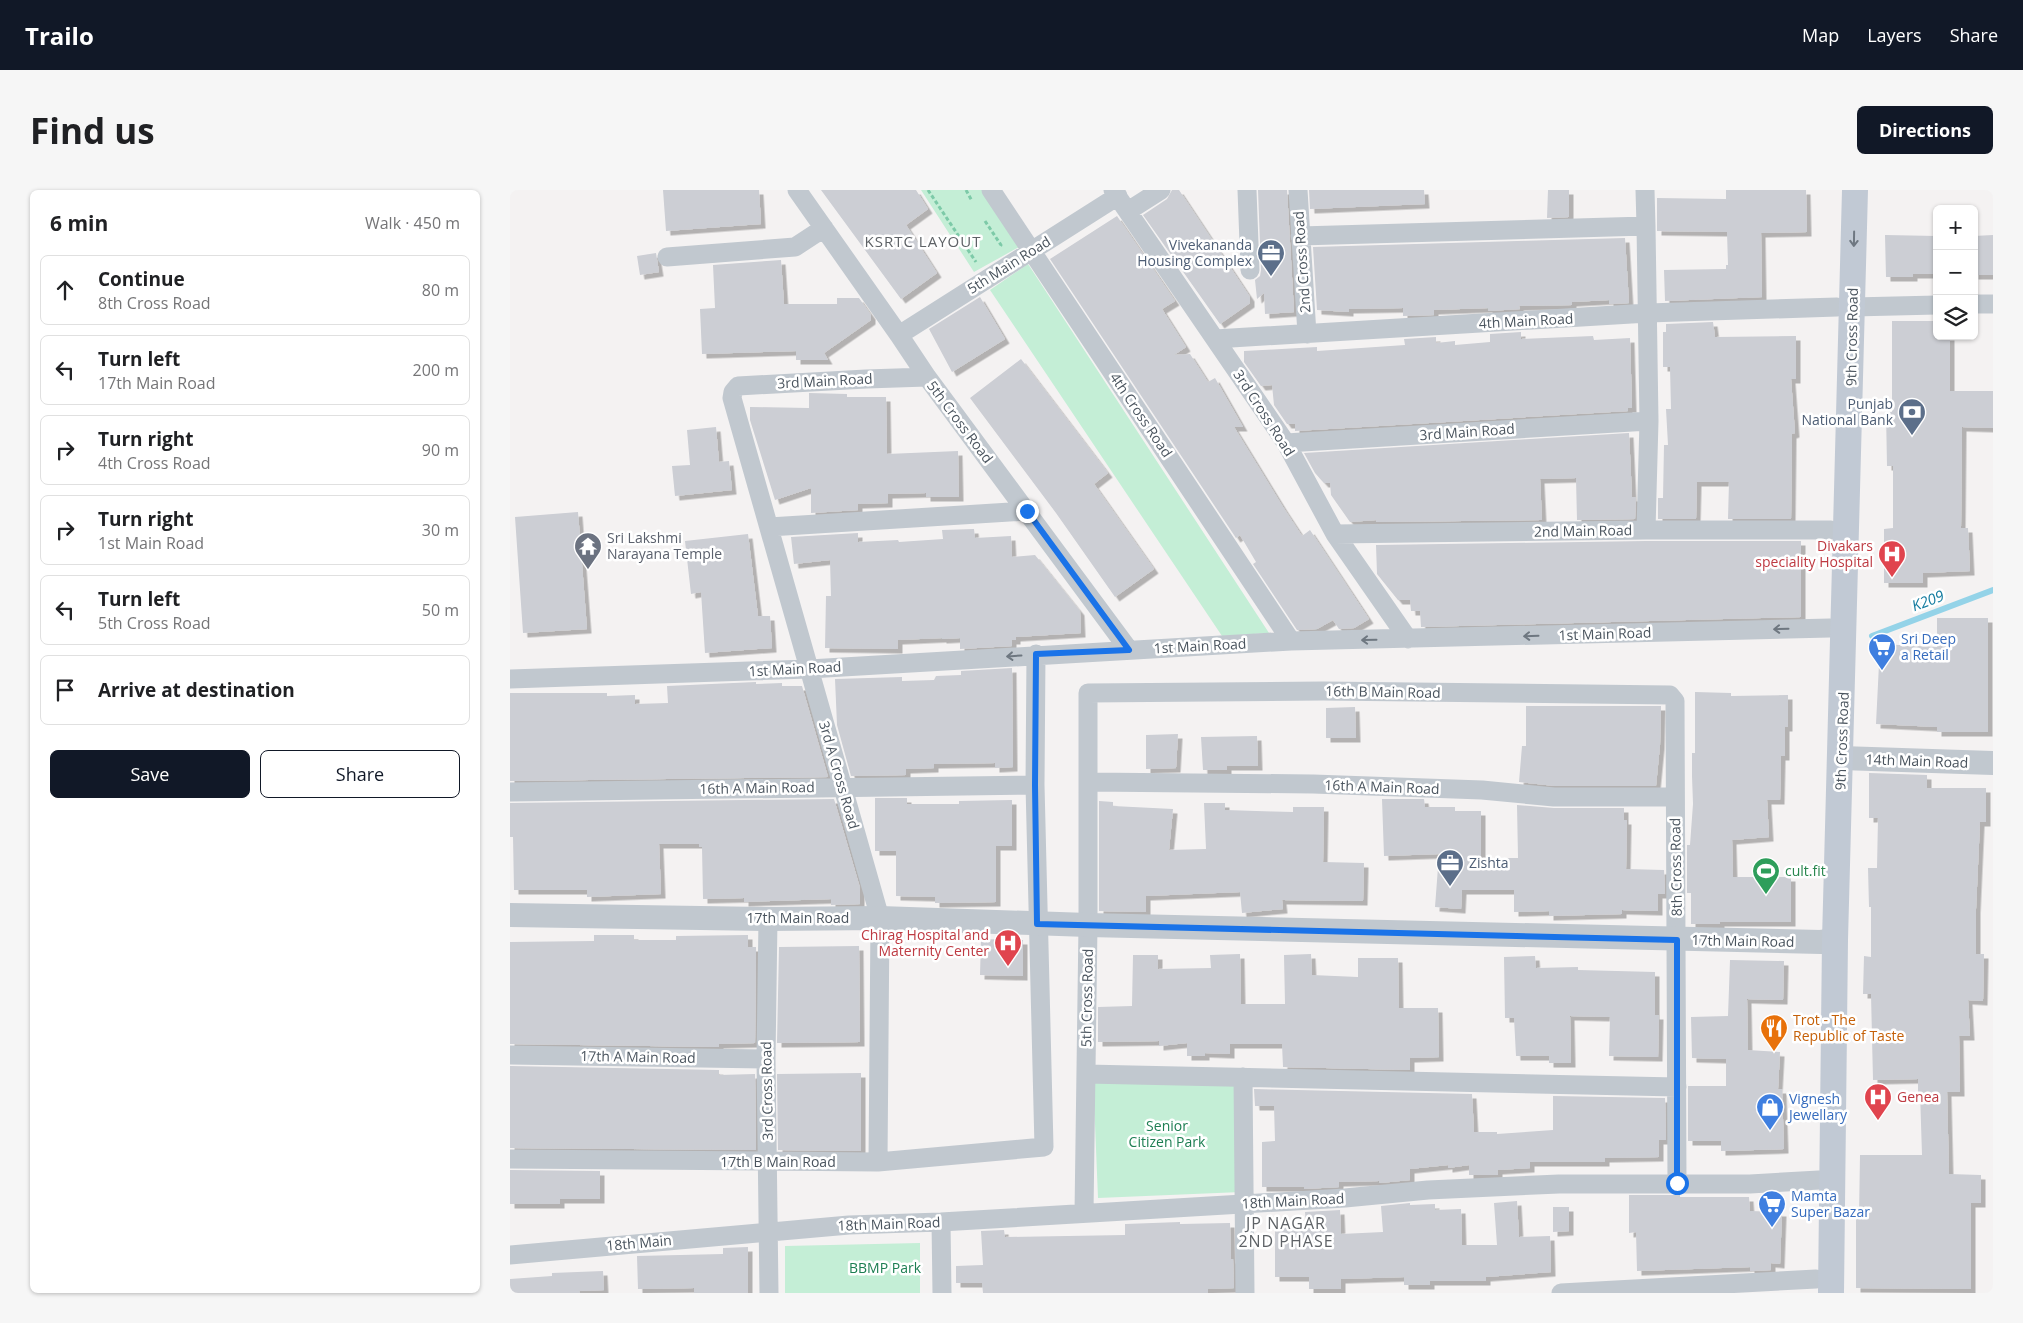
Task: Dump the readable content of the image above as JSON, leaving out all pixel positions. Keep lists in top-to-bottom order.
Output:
{
  "streets": {
    "main road": ["9th Cross Road"],
    "street": [
      "2nd Cross Road",
      "5th Main Road",
      "4th Main Road",
      "3rd Main Road",
      "3rd Cross Road",
      "4th Cross Road",
      "5th Cross Road",
      "2nd Main Road",
      "1st Main Road",
      "16th B Main Road",
      "14th Main Road",
      "3rd A Cross Road",
      "16th A Main Road",
      "8th Cross Road",
      "17th Main Road",
      "17th A Main Road",
      "17th B Main Road",
      "18th Main Road",
      "18th Main"
    ]
  },
  "crossings": [
    ["2nd Cross Road", "4th Main Road"],
    ["5th Main Road", "3rd Cross Road"],
    ["5th Main Road", "4th Cross Road"],
    ["5th Main Road", "5th Cross Road"],
    ["4th Main Road", "9th Cross Road"],
    ["4th Main Road", "3rd Cross Road"],
    ["9th Cross Road", "2nd Main Road"],
    ["9th Cross Road", "1st Main Road"],
    ["9th Cross Road", "14th Main Road"],
    ["9th Cross Road", "17th Main Road"],
    ["9th Cross Road", "18th Main Road"],
    ["3rd Main Road", "3rd Cross Road"],
    ["3rd Main Road", "5th Cross Road"],
    ["3rd Main Road", "3rd A Cross Road"],
    ["3rd Cross Road", "2nd Main Road"],
    ["3rd Cross Road", "1st Main Road"],
    ["3rd Cross Road", "17th Main Road"],
    ["3rd Cross Road", "17th A Main Road"],
    ["3rd Cross Road", "17th B Main Road"],
    ["3rd Cross Road", "18th Main Road"],
    ["3rd Cross Road", "18th Main"],
    ["4th Cross Road", "1st Main Road"],
    ["5th Cross Road", "1st Main Road"],
    ["5th Cross Road", "16th B Main Road"],
    ["5th Cross Road", "16th A Main Road"],
    ["5th Cross Road", "17th Main Road"],
    ["5th Cross Road", "18th Main Road"],
    ["1st Main Road", "3rd A Cross Road"],
    ["16th B Main Road", "8th Cross Road"],
    ["3rd A Cross Road", "16th A Main Road"],
    ["3rd A Cross Road", "17th Main Road"],
    ["3rd A Cross Road", "17th B Main Road"],
    ["16th A Main Road", "8th Cross Road"],
    ["8th Cross Road", "17th Main Road"],
    ["8th Cross Road", "18th Main Road"],
    ["17th Main Road", "17th B Main Road"],
    ["18th Main Road", "18th Main"]
  ],
  "one_way": ["1st Main Road"],
  "districts": ["KSRTC LAYOUT", "JP NAGAR 2ND PHASE"],
  "water": ["K209"],
  "parks": ["Senior Citizen Park", "BBMP Park"],
  "places": {
    "office": ["Vivekananda Housing Complex", "Zishta"],
    "bank": ["Punjab National Bank"],
    "temple": ["Sri Lakshmi Narayana Temple"],
    "hospital": ["Divakars speciality Hospital", "Chirag Hospital and Maternity Center", "Genea"],
    "supermarket": ["Sri Deep a Retail", "Mamta Super Bazar"],
    "sports": ["cult.fit"],
    "restaurant": ["Trot - The Republic of Taste"],
    "shop": ["Vignesh Jewellary"]
  },
  "page": {
    "header": "Trailo",
    "nav": ["Map", "Layers", "Share"],
    "buttons": [
      "Directions",
      ["Save", "Share"]
    ],
    "title": "Find us",
    "heading": ["6 min", "Walk · 450 m"],
    "map_buttons": ["+", "−"],
    "list": [
      ["Continue", "8th Cross Road", "80 m"],
      ["Turn left", "17th Main Road", "200 m"],
      ["Turn right", "4th Cross Road", "90 m"],
      ["Turn right", "1st Main Road", "30 m"],
      ["Turn left", "5th Cross Road", "50 m"],
      "Arrive at destination"
    ]
  }
}
